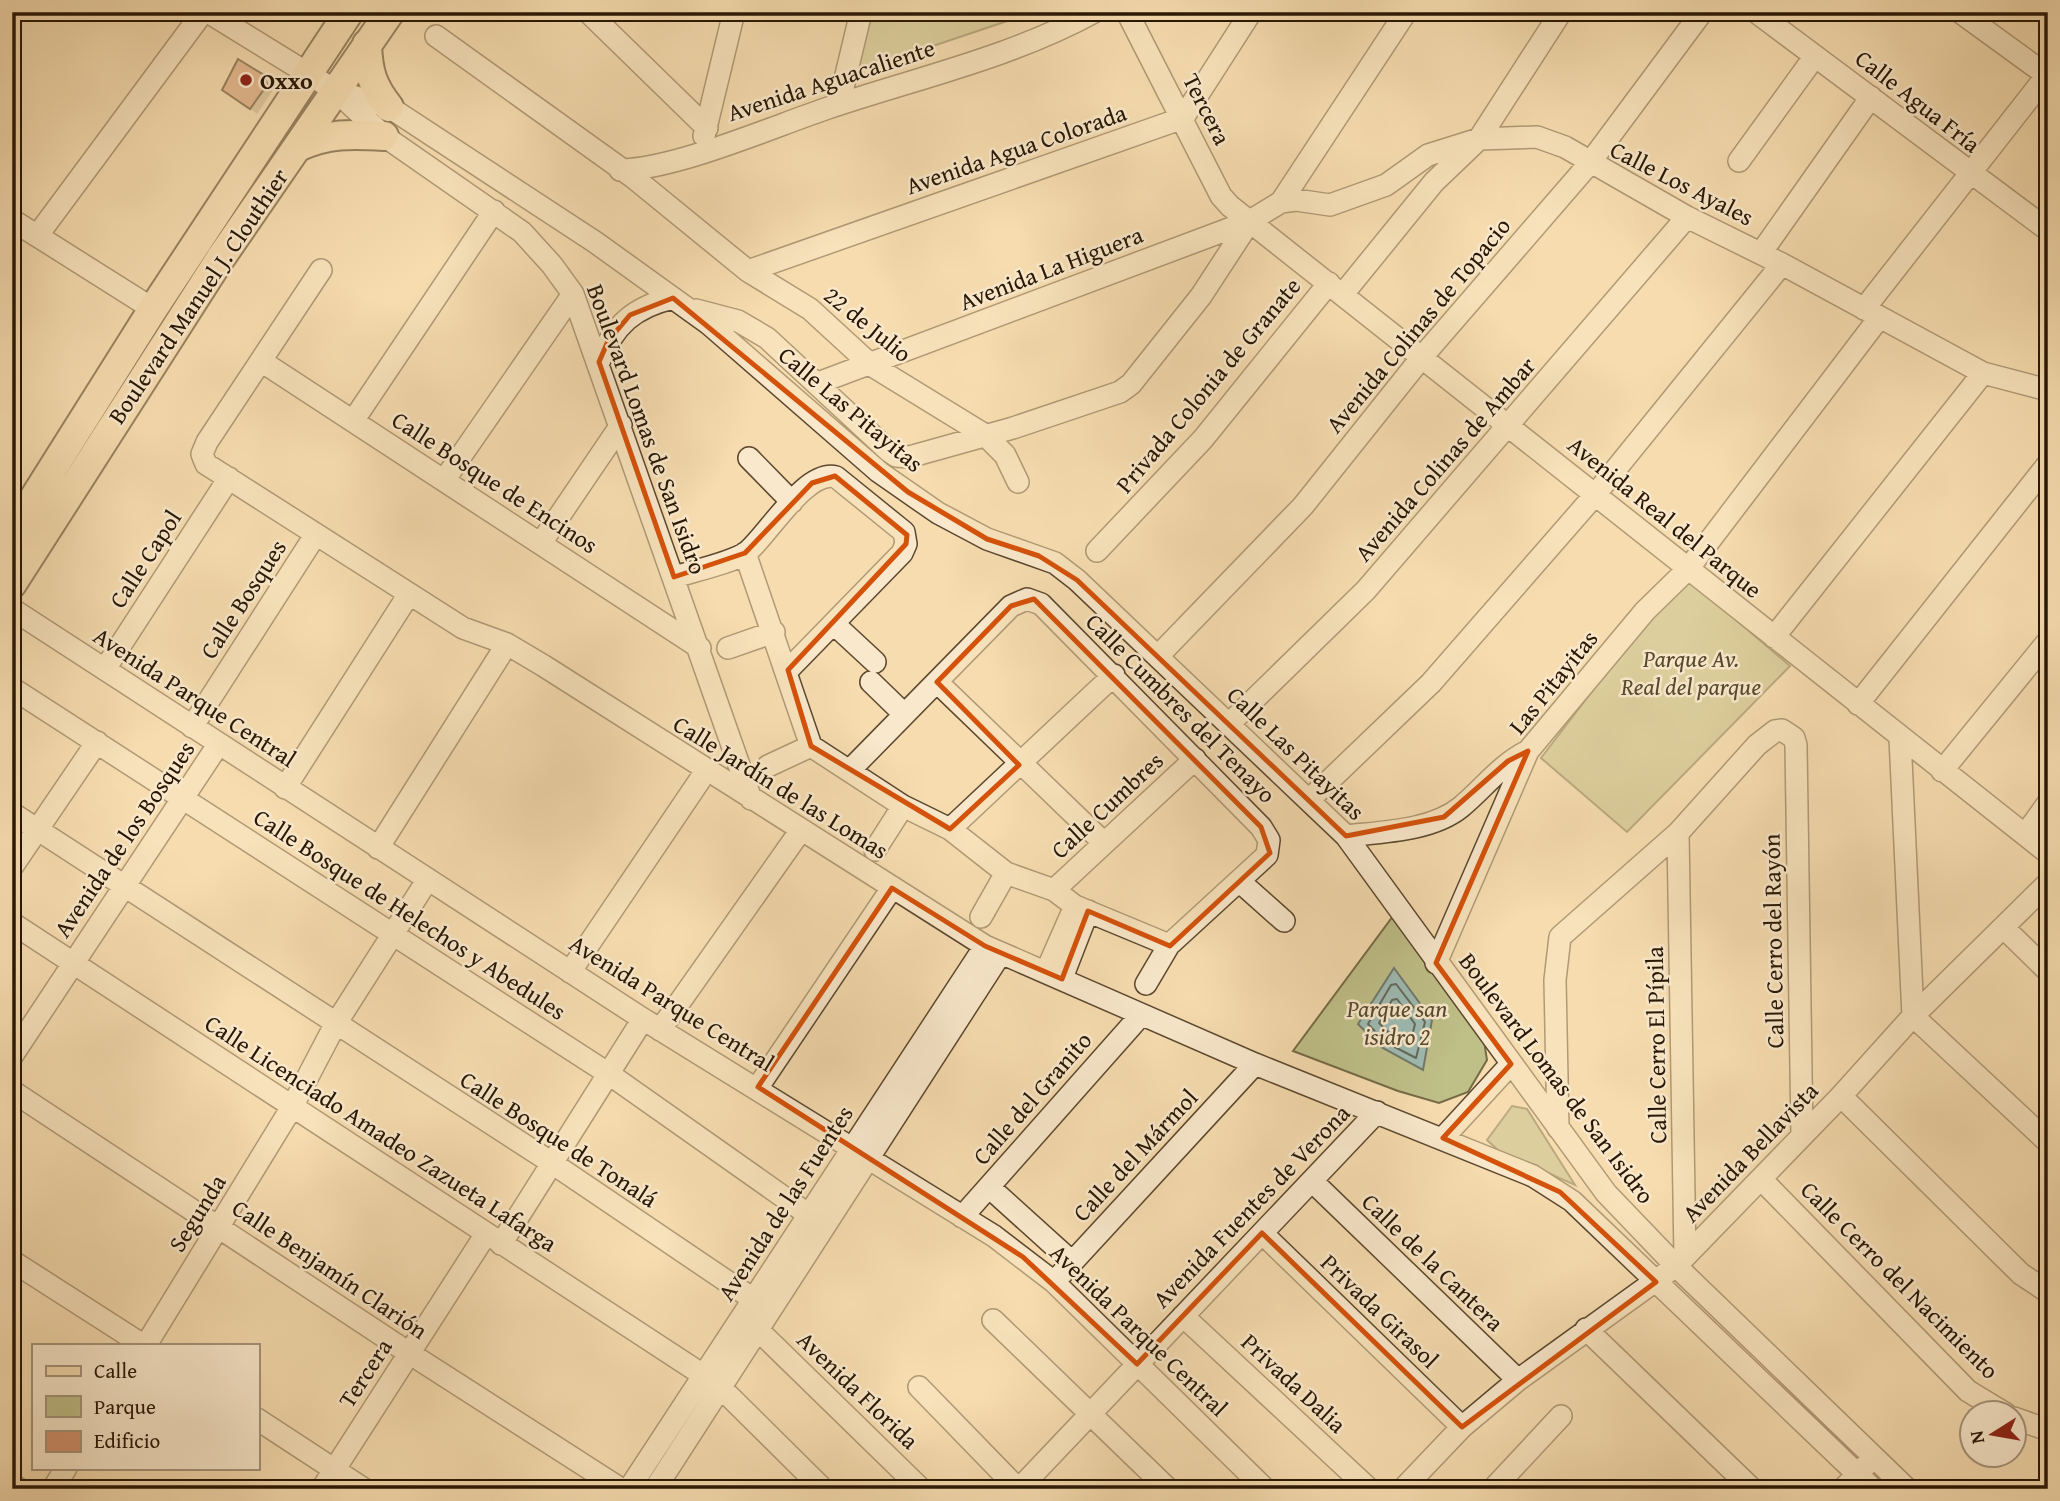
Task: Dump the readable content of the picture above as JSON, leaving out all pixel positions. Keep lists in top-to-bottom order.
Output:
{
  "streets": {
    "main road": ["Boulevard Manuel J. Clouthier"],
    "street": [
      "Avenida Aguacaliente",
      "Calle Agua Fría",
      "Tercera",
      "Avenida Agua Colorada",
      "Calle Los Ayales",
      "Avenida La Higuera",
      "22 de Julio",
      "Avenida Colinas de Topacio",
      "Privada Colonia de Granate",
      "Calle Las Pitayitas",
      "Boulevard Lomas de San Isidro",
      "Avenida Colinas de Ambar",
      "Calle Bosque de Encinos",
      "Avenida Real del Parque",
      "Calle Capol",
      "Calle Bosques",
      "Las Pitayitas",
      "Avenida Parque Central",
      "Calle Cumbres del Tenayo",
      "Calle Jardín de las Lomas",
      "Calle Cumbres",
      "Avenida de los Bosques",
      "Calle Bosque de Helechos y Abedules",
      "Calle Cerro del Rayón",
      "Calle Cerro El Pípila",
      "Calle del Granito",
      "Calle Licenciado Amadeo Zazueta Lafarga",
      "Calle Bosque de Tonalá",
      "Avenida Bellavista",
      "Calle del Mármol",
      "Avenida de las Fuentes",
      "Avenida Fuentes de Verona",
      "Segunda",
      "Calle de la Cantera",
      "Calle Benjamín Clarión",
      "Calle Cerro del Nacimiento",
      "Privada Girasol",
      "Privada Dalia",
      "Avenida Florida"
    ]
  },
  "crossings": [
    ["Avenida Aguacaliente", "22 de Julio"],
    ["Calle Agua Fría", "Las Pitayitas"],
    ["Tercera", "Avenida Agua Colorada"],
    ["Tercera", "Avenida La Higuera"],
    ["Tercera", "Avenida Real del Parque"],
    ["Tercera", "Avenida Parque Central"],
    ["Tercera", "Calle Jardín de las Lomas"],
    ["Tercera", "Calle Bosque de Helechos y Abedules"],
    ["Tercera", "Calle Licenciado Amadeo Zazueta Lafarga"],
    ["Tercera", "Calle Bosque de Tonalá"],
    ["Tercera", "Calle Benjamín Clarión"],
    ["Avenida Agua Colorada", "22 de Julio"],
    ["Calle Los Ayales", "Avenida Colinas de Topacio"],
    ["Calle Los Ayales", "Privada Colonia de Granate"],
    ["Calle Los Ayales", "Avenida Colinas de Ambar"],
    ["Calle Los Ayales", "Las Pitayitas"],
    ["Avenida La Higuera", "22 de Julio"],
    ["Avenida La Higuera", "Avenida Real del Parque"],
    ["Boulevard Manuel J. Clouthier", "Calle Las Pitayitas"],
    ["Boulevard Manuel J. Clouthier", "Boulevard Lomas de San Isidro"],
    ["Avenida Colinas de Topacio", "Calle Las Pitayitas"],
    ["Avenida Colinas de Topacio", "Avenida Real del Parque"],
    ["Privada Colonia de Granate", "Avenida Real del Parque"],
    ["Calle Las Pitayitas", "Boulevard Lomas de San Isidro"],
    ["Calle Las Pitayitas", "Avenida Colinas de Ambar"],
    ["Calle Las Pitayitas", "Las Pitayitas"],
    ["Boulevard Lomas de San Isidro", "Calle Bosque de Encinos"],
    ["Boulevard Lomas de San Isidro", "Las Pitayitas"],
    ["Boulevard Lomas de San Isidro", "Calle Jardín de las Lomas"],
    ["Boulevard Lomas de San Isidro", "Calle Cerro El Pípila"],
    ["Boulevard Lomas de San Isidro", "Avenida Bellavista"],
    ["Avenida Colinas de Ambar", "Avenida Real del Parque"],
    ["Calle Bosque de Encinos", "Calle Jardín de las Lomas"],
    ["Avenida Real del Parque", "Las Pitayitas"],
    ["Calle Capol", "Avenida Parque Central"],
    ["Calle Capol", "Calle Jardín de las Lomas"],
    ["Calle Bosques", "Avenida Parque Central"],
    ["Calle Bosques", "Calle Jardín de las Lomas"],
    ["Avenida Parque Central", "Avenida de los Bosques"],
    ["Avenida Parque Central", "Calle del Granito"],
    ["Avenida Parque Central", "Calle del Mármol"],
    ["Avenida Parque Central", "Avenida de las Fuentes"],
    ["Avenida Parque Central", "Avenida Fuentes de Verona"],
    ["Avenida Parque Central", "Segunda"],
    ["Calle Cumbres del Tenayo", "Calle Cumbres"],
    ["Calle Jardín de las Lomas", "Calle del Granito"],
    ["Calle Jardín de las Lomas", "Calle del Mármol"],
    ["Calle Jardín de las Lomas", "Avenida de las Fuentes"],
    ["Calle Jardín de las Lomas", "Avenida Fuentes de Verona"],
    ["Avenida de los Bosques", "Calle Bosque de Helechos y Abedules"],
    ["Avenida de los Bosques", "Calle Licenciado Amadeo Zazueta Lafarga"],
    ["Avenida de los Bosques", "Calle Bosque de Tonalá"],
    ["Calle Bosque de Helechos y Abedules", "Avenida de las Fuentes"],
    ["Calle Bosque de Helechos y Abedules", "Segunda"],
    ["Calle Cerro del Rayón", "Calle Cerro El Pípila"],
    ["Calle Cerro del Rayón", "Avenida Bellavista"],
    ["Calle Cerro El Pípila", "Avenida Bellavista"],
    ["Calle Licenciado Amadeo Zazueta Lafarga", "Avenida de las Fuentes"],
    ["Calle Licenciado Amadeo Zazueta Lafarga", "Segunda"],
    ["Calle Bosque de Tonalá", "Avenida de las Fuentes"],
    ["Calle Bosque de Tonalá", "Segunda"],
    ["Avenida Bellavista", "Calle de la Cantera"],
    ["Avenida Bellavista", "Calle Cerro del Nacimiento"],
    ["Avenida Bellavista", "Privada Girasol"],
    ["Avenida de las Fuentes", "Avenida Florida"],
    ["Avenida Fuentes de Verona", "Calle de la Cantera"],
    ["Avenida Fuentes de Verona", "Privada Girasol"],
    ["Avenida Fuentes de Verona", "Privada Dalia"],
    ["Segunda", "Calle Benjamín Clarión"]
  ],
  "parks": ["Parque Av. Real del parque", "Parque san isidro 2"],
  "places": ["Oxxo"],
  "legend": ["Calle", "Parque", "Edificio"],
  "north": "left"
}
